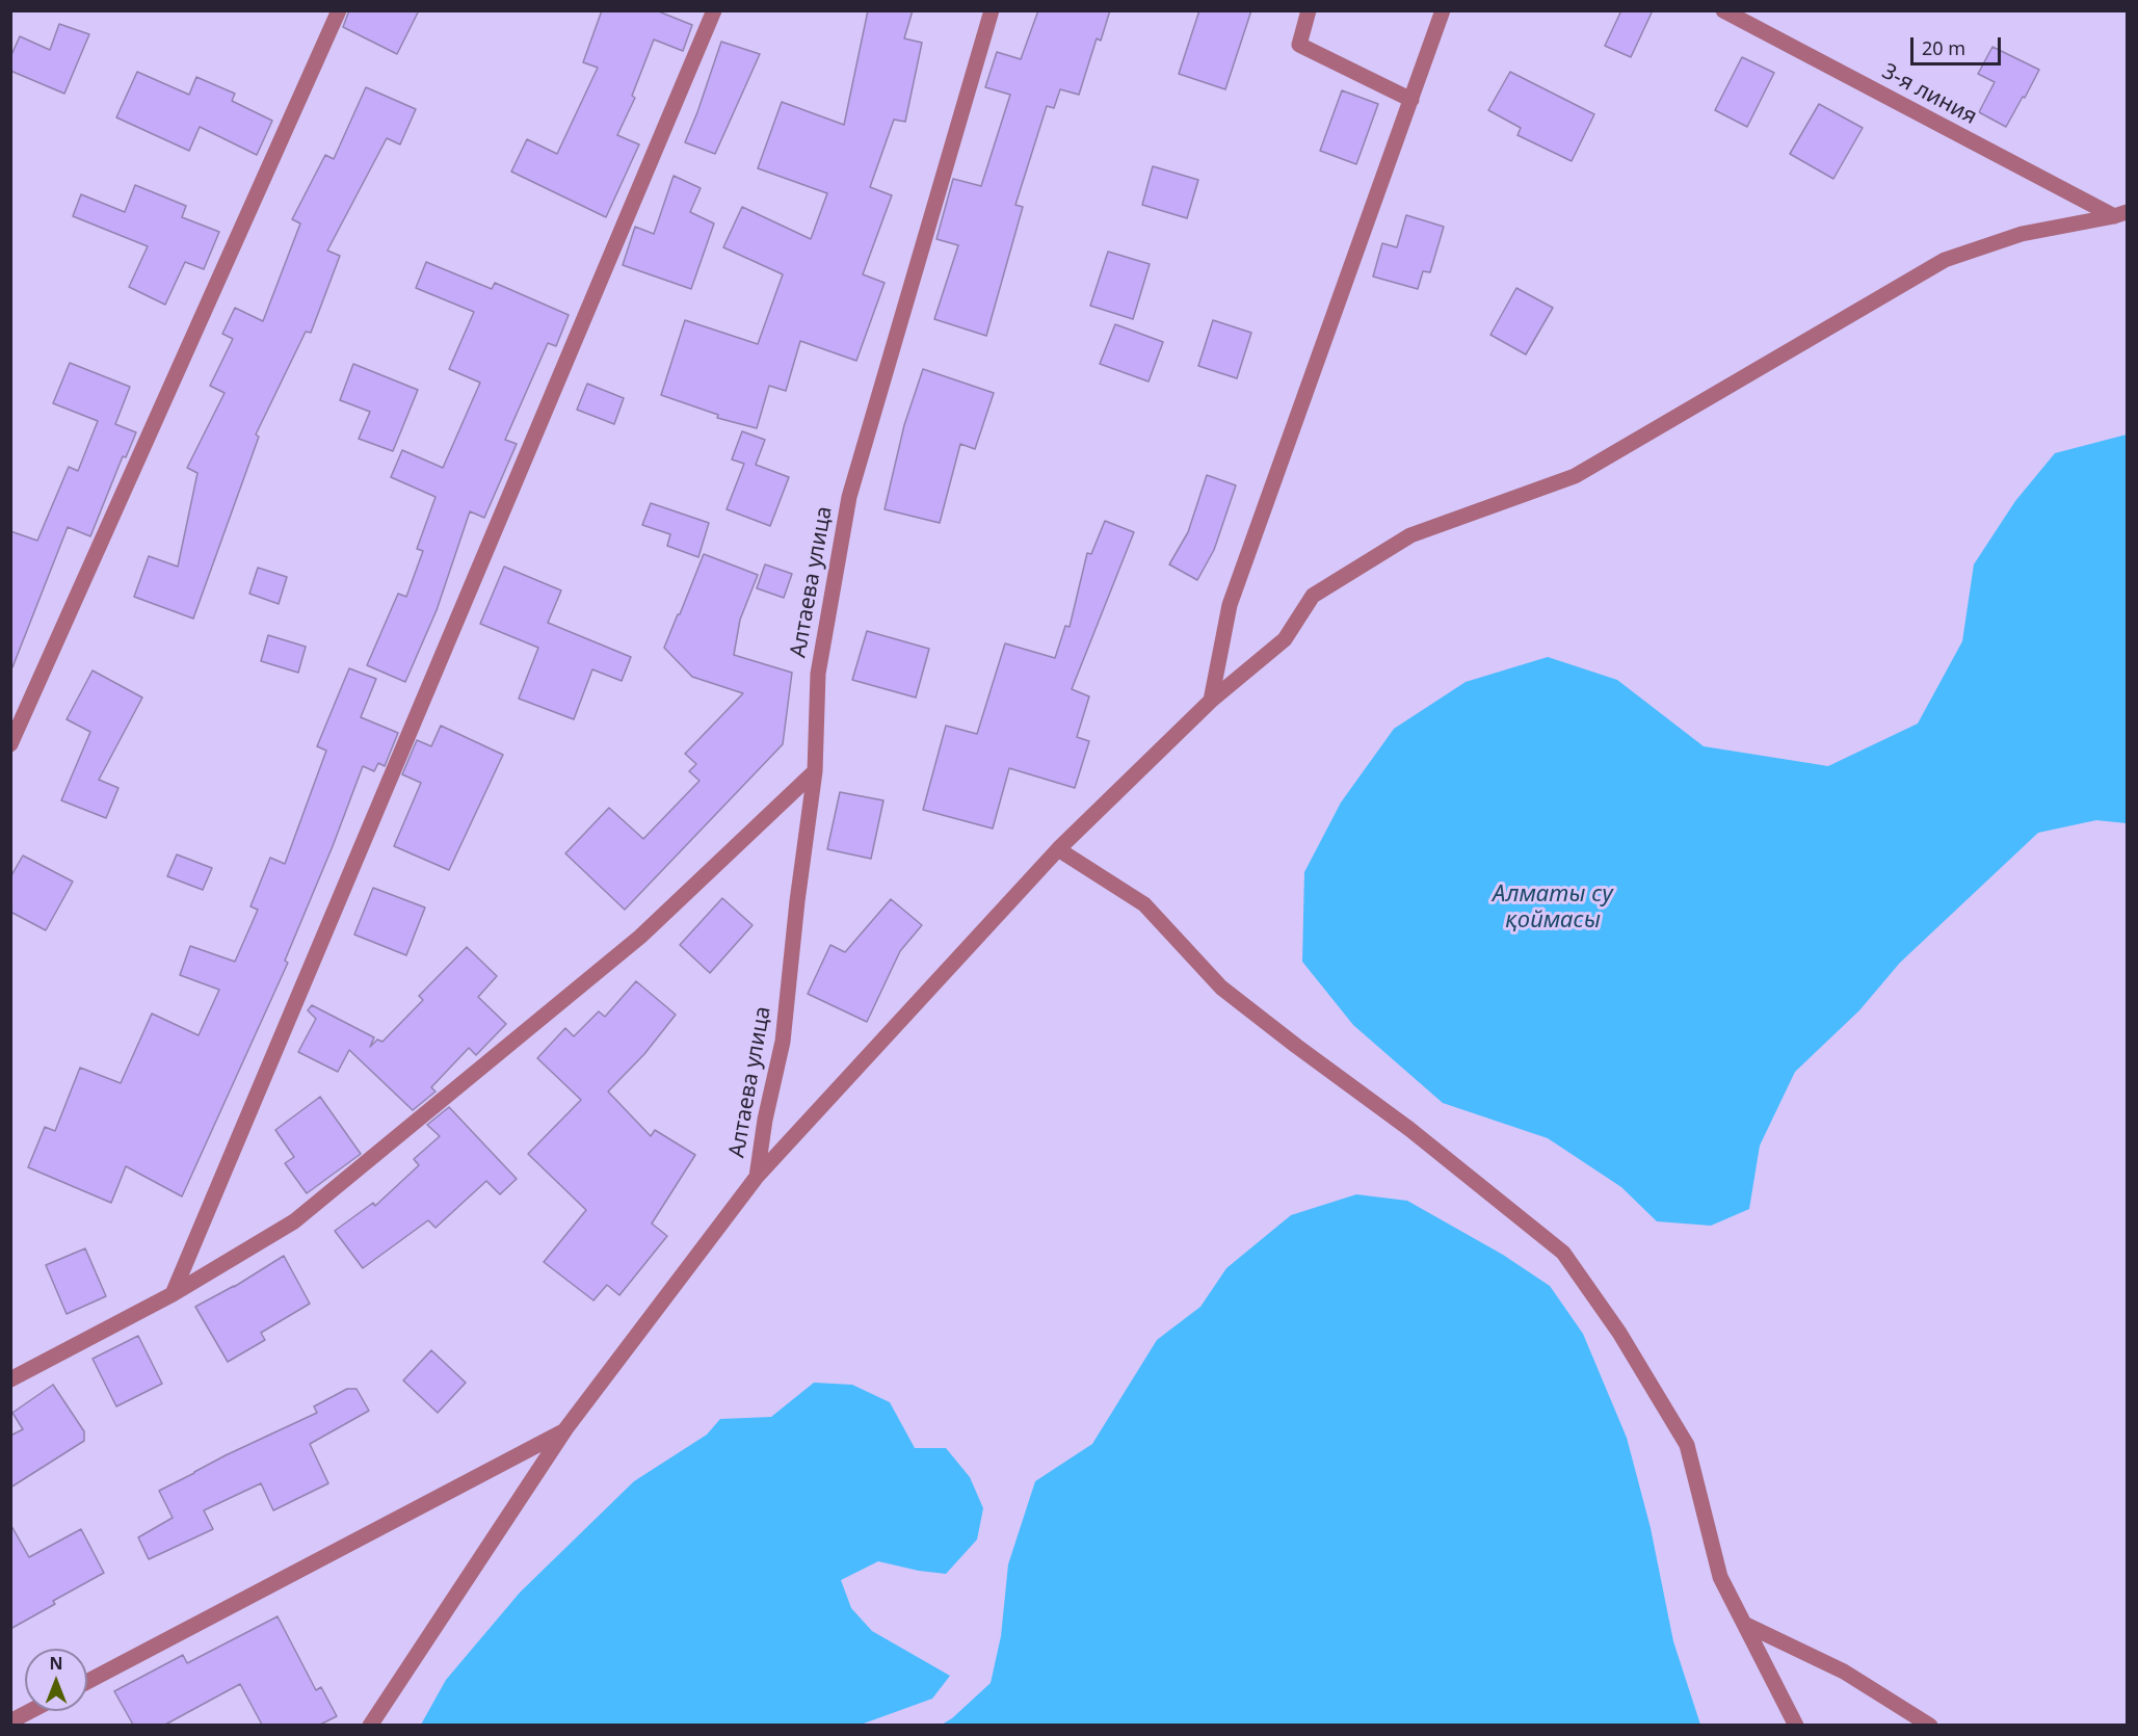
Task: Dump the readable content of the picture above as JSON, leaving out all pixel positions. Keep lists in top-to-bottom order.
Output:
{
  "streets": {
    "street": ["3-я линия", "Алтаева улица"]
  },
  "water": ["Алматы су қоймасы"],
  "scale_bar": "20 m",
  "north": "top"
}
